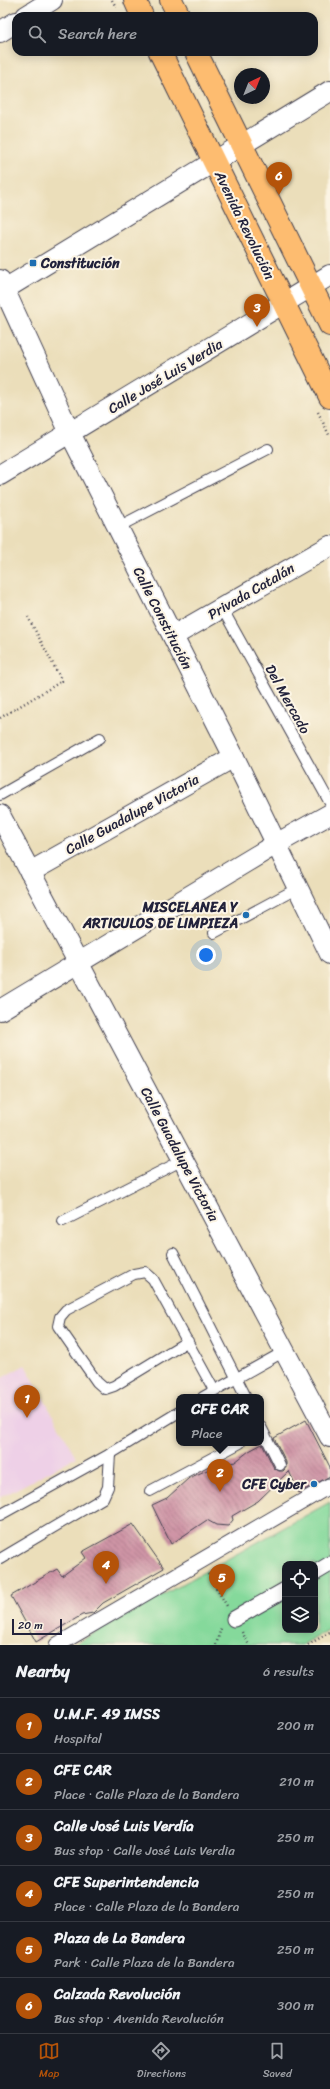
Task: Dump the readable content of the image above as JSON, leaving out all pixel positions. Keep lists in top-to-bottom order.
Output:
{
  "streets": {
    "main road": ["Avenida Revolución"],
    "street": [
      "Calle José Luis Verdia",
      "Privada Catalán",
      "Calle Constitución",
      "Calle Guadalupe Victoria"
    ],
    "lane": ["Del Mercado"]
  },
  "crossings": [
    ["Avenida Revolución", "Calle José Luis Verdia"],
    ["Calle José Luis Verdia", "Calle Constitución"],
    ["Privada Catalán", "Calle Constitución"],
    ["Privada Catalán", "Del Mercado"],
    ["Calle Constitución", "Calle Guadalupe Victoria"]
  ],
  "places": {
    "transit": ["Constitución"],
    "other": ["MISCELANEA Y ARTICULOS DE LIMPIEZA", "CFE Cyber"]
  },
  "scale_bar": "20 m",
  "north": "top right",
  "page": {
    "search": "Search here",
    "pins": [
      "6",
      "3",
      "1",
      "2",
      "4",
      "5"
    ],
    "popup": ["CFE CAR", "Place"],
    "scale": "20 m",
    "heading": ["Nearby", "6 results"],
    "list": [
      {
        "mark": "1",
        "name": "U.M.F. 49 IMSS",
        "note": "Hospital",
        "value": "200 m"
      },
      {
        "mark": "2",
        "name": "CFE CAR",
        "note": "Place · Calle Plaza de la Bandera",
        "value": "210 m"
      },
      {
        "mark": "3",
        "name": "Calle José Luis Verdía",
        "note": "Bus stop · Calle José Luis Verdia",
        "value": "250 m"
      },
      {
        "mark": "4",
        "name": "CFE Superintendencia",
        "note": "Place · Calle Plaza de la Bandera",
        "value": "250 m"
      },
      {
        "mark": "5",
        "name": "Plaza de La Bandera",
        "note": "Park · Calle Plaza de la Bandera",
        "value": "250 m"
      },
      {
        "mark": "6",
        "name": "Calzada Revolución",
        "note": "Bus stop · Avenida Revolución",
        "value": "300 m"
      }
    ],
    "nav": ["Map", "Directions", "Saved"]
  }
}
